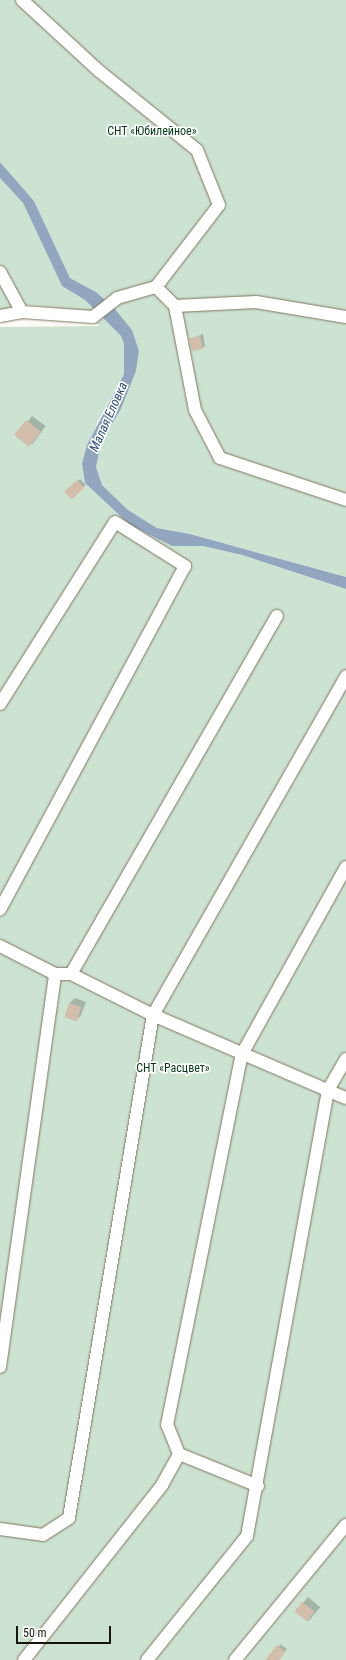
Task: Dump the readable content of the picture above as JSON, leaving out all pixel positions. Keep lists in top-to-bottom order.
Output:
{
  "water": ["Малая Еловка"],
  "parks": ["СНТ «Юбилейное»", "СНТ «Расцвет»"],
  "scale_bar": "50 m"
}
